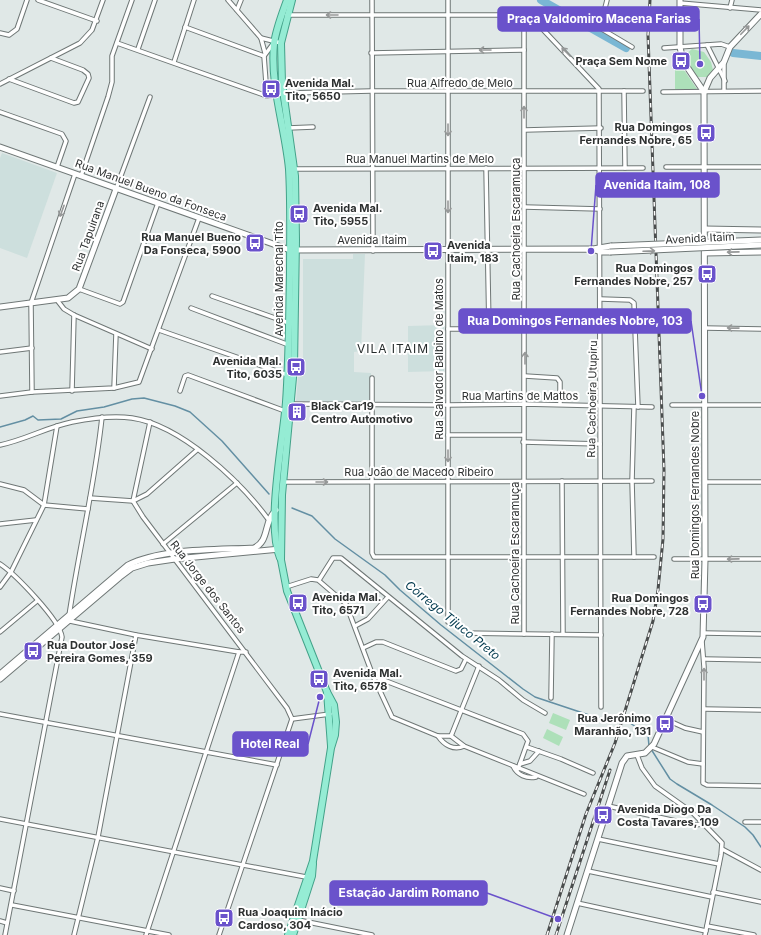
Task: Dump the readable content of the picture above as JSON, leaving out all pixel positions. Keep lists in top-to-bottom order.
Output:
{
  "streets": {
    "main road": ["Avenida Marechal Tito"],
    "street": [
      "Rua Alfredo de Melo",
      "Rua Manuel Martins de Melo",
      "Rua Manuel Bueno da Fonseca",
      "Rua Cachoeira Escaramuça",
      "Rua Tapuirana",
      "Avenida Itaim",
      "Rua Salvador Balbino de Matos",
      "Rua Martins de Mattos",
      "Rua Cachoeira Utupiru",
      "Rua João de Macedo Ribeiro",
      "Rua Domingos Fernandes Nobre",
      "Rua Jorge dos Santos"
    ]
  },
  "crossings": [
    ["Rua Alfredo de Melo", "Rua Cachoeira Escaramuça"],
    ["Rua Alfredo de Melo", "Avenida Marechal Tito"],
    ["Rua Alfredo de Melo", "Rua Salvador Balbino de Matos"],
    ["Rua Alfredo de Melo", "Rua Cachoeira Utupiru"],
    ["Rua Manuel Martins de Melo", "Rua Cachoeira Escaramuça"],
    ["Rua Manuel Martins de Melo", "Avenida Marechal Tito"],
    ["Rua Manuel Martins de Melo", "Rua Salvador Balbino de Matos"],
    ["Rua Manuel Martins de Melo", "Rua Cachoeira Utupiru"],
    ["Rua Manuel Bueno da Fonseca", "Rua Tapuirana"],
    ["Rua Manuel Bueno da Fonseca", "Avenida Itaim"],
    ["Rua Manuel Bueno da Fonseca", "Avenida Marechal Tito"],
    ["Rua Cachoeira Escaramuça", "Avenida Itaim"],
    ["Rua Cachoeira Escaramuça", "Rua Martins de Mattos"],
    ["Rua Cachoeira Escaramuça", "Rua João de Macedo Ribeiro"],
    ["Avenida Itaim", "Avenida Marechal Tito"],
    ["Avenida Itaim", "Rua Salvador Balbino de Matos"],
    ["Avenida Itaim", "Rua Cachoeira Utupiru"],
    ["Avenida Marechal Tito", "Rua Martins de Mattos"],
    ["Avenida Marechal Tito", "Rua João de Macedo Ribeiro"],
    ["Rua Salvador Balbino de Matos", "Rua Martins de Mattos"],
    ["Rua Salvador Balbino de Matos", "Rua João de Macedo Ribeiro"],
    ["Rua Martins de Mattos", "Rua Cachoeira Utupiru"],
    ["Rua Cachoeira Utupiru", "Rua João de Macedo Ribeiro"]
  ],
  "districts": ["VILA ITAIM"],
  "water": ["Córrego Tijuco Preto"],
  "places": {
    "bus stop": [
      "Praça Sem Nome",
      "Avenida Mal. Tito, 5650",
      "Rua Domingos Fernandes Nobre, 65",
      "Avenida Mal. Tito, 5955",
      "Rua Manuel Bueno Da Fonseca, 5900",
      "Avenida Itaim, 183",
      "Rua Domingos Fernandes Nobre, 257",
      "Avenida Mal. Tito, 6035",
      "Avenida Mal. Tito, 6571",
      "Rua Domingos Fernandes Nobre, 728",
      "Rua Doutor José Pereira Gomes, 359",
      "Avenida Mal. Tito, 6578",
      "Rua Jerônimo Maranhão, 131",
      "Avenida Diogo Da Costa Tavares, 109",
      "Rua Joaquim Inácio Cardoso, 304"
    ],
    "other": [
      "Praça Valdomiro Macena Farias",
      "Avenida Itaim, 108",
      "Rua Domingos Fernandes Nobre, 103",
      "Hotel Real",
      "Estação Jardim Romano"
    ],
    "building": ["Black Car19 Centro Automotivo"]
  }
}
